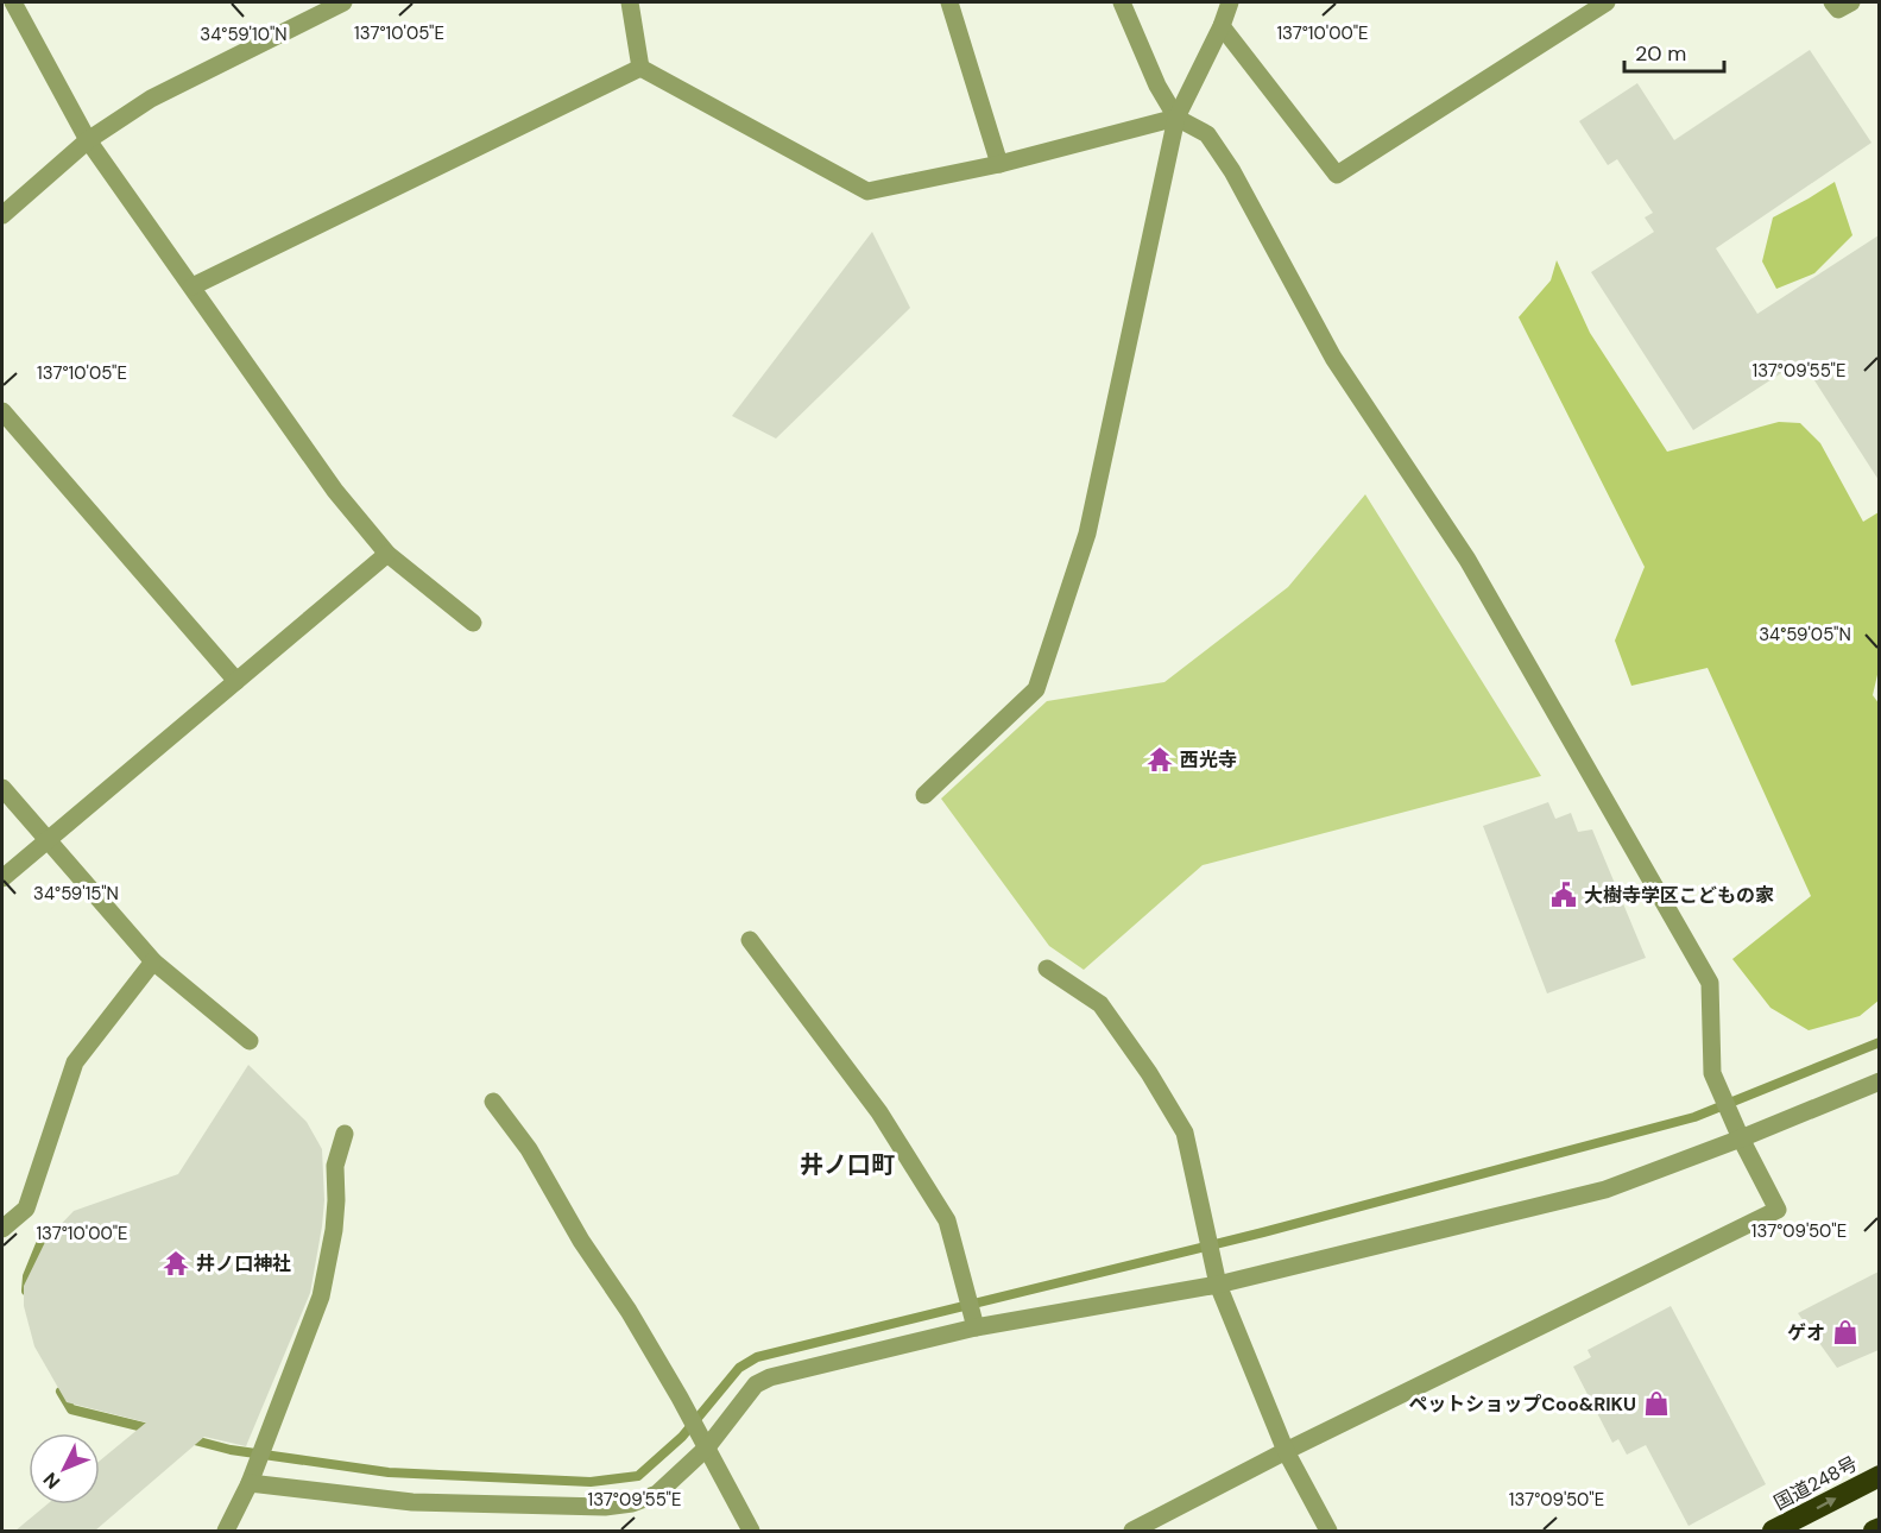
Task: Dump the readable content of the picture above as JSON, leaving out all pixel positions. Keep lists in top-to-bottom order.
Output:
{
  "streets": {
    "highway": ["国道248号"]
  },
  "one_way": ["国道248号"],
  "districts": ["井ノ口町"],
  "places": {
    "temple": ["西光寺", "井ノ口神社"],
    "public building": ["大樹寺学区こどもの家"],
    "shop": ["ゲオ", "ペットショップCoo&RIKU"]
  },
  "scale_bar": "20 m",
  "north": "bottom left",
  "coordinates": [
    "137°10'05\"E",
    "137°10'00\"E",
    "34°59'10\"N",
    "137°09'55\"E",
    "34°59'05\"N",
    "34°59'15\"N",
    "137°09'50\"E"
  ]
}
